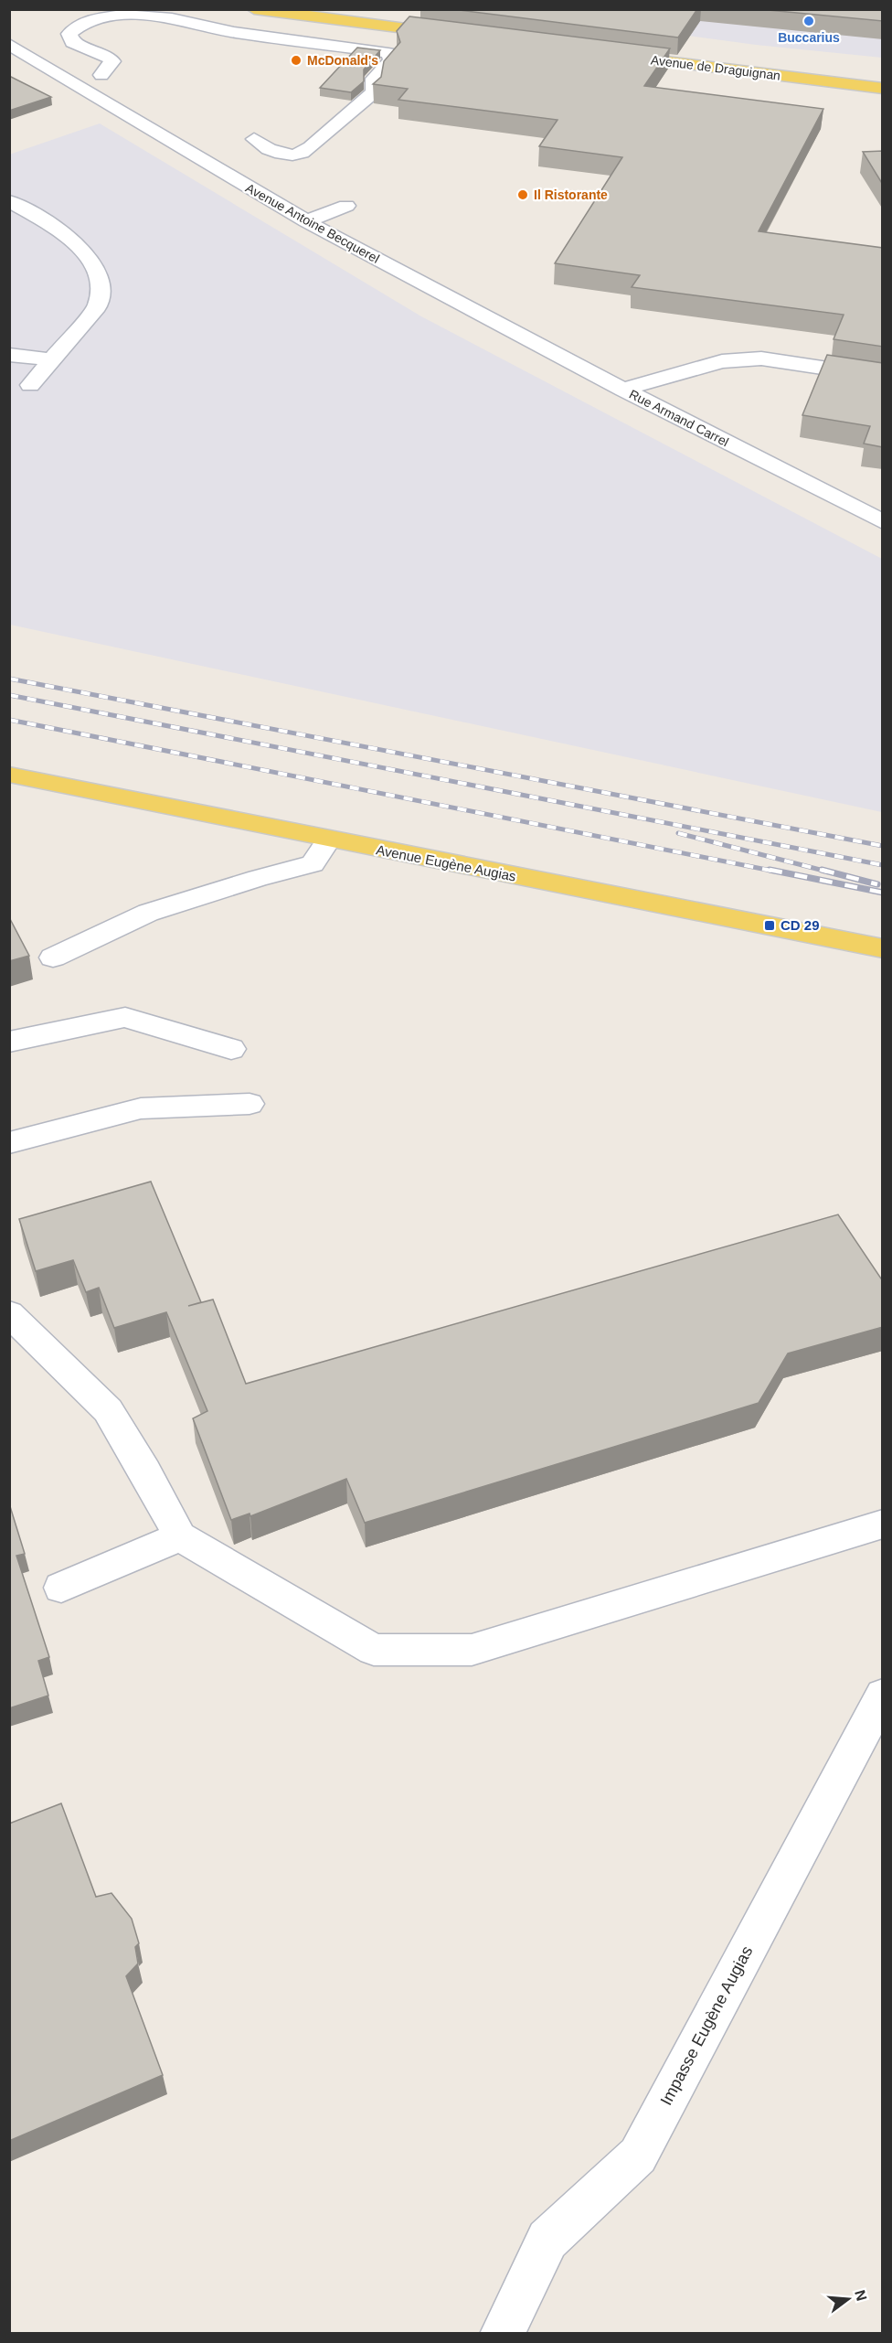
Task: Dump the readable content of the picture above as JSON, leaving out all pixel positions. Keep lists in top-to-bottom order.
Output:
{
  "streets": {
    "main road": ["Avenue de Draguignan", "Avenue Eugène Augias"],
    "street": ["Avenue Antoine Becquerel", "Rue Armand Carrel", "Impasse Eugène Augias"]
  },
  "crossings": [
    ["Avenue Antoine Becquerel", "Rue Armand Carrel"]
  ],
  "places": {
    "other": ["Buccarius", "McDonald's", "Il Ristorante"],
    "transit": ["CD 29"]
  },
  "north": "right"
}
